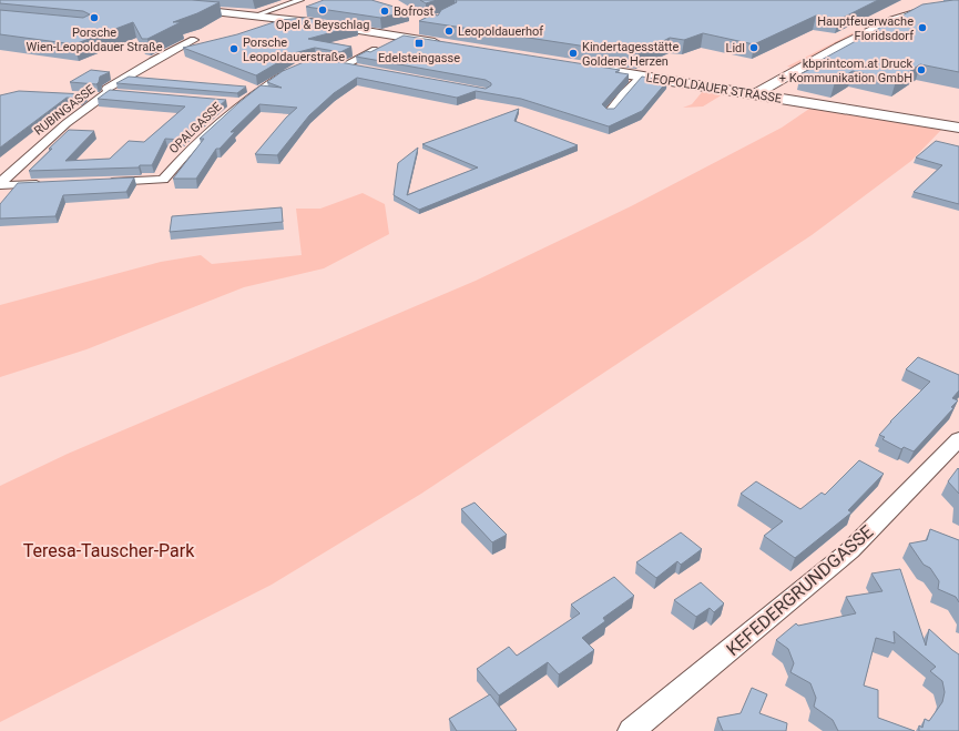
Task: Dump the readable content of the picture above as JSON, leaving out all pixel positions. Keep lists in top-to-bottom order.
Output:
{
  "streets": {
    "main road": ["LEOPOLDAUER STRASSE"],
    "street": ["RUBINGASSE", "OPALGASSE", "KEFEDERGRUNDGASSE"]
  },
  "parks": ["Teresa-Tauscher-Park"],
  "places": {
    "other": [
      "Opel & Beyschlag",
      "Bofrost",
      "Porsche Wien-Leopoldauer Straße",
      "Hauptfeuerwache Floridsdorf",
      "Leopoldauerhof",
      "Lidl",
      "Porsche Leopoldauerstraße",
      "Kindertagesstätte Goldene Herzen",
      "kbprintcom.at Druck + Kommunikation GmbH"
    ],
    "transit": ["Edelsteingasse"]
  }
}
